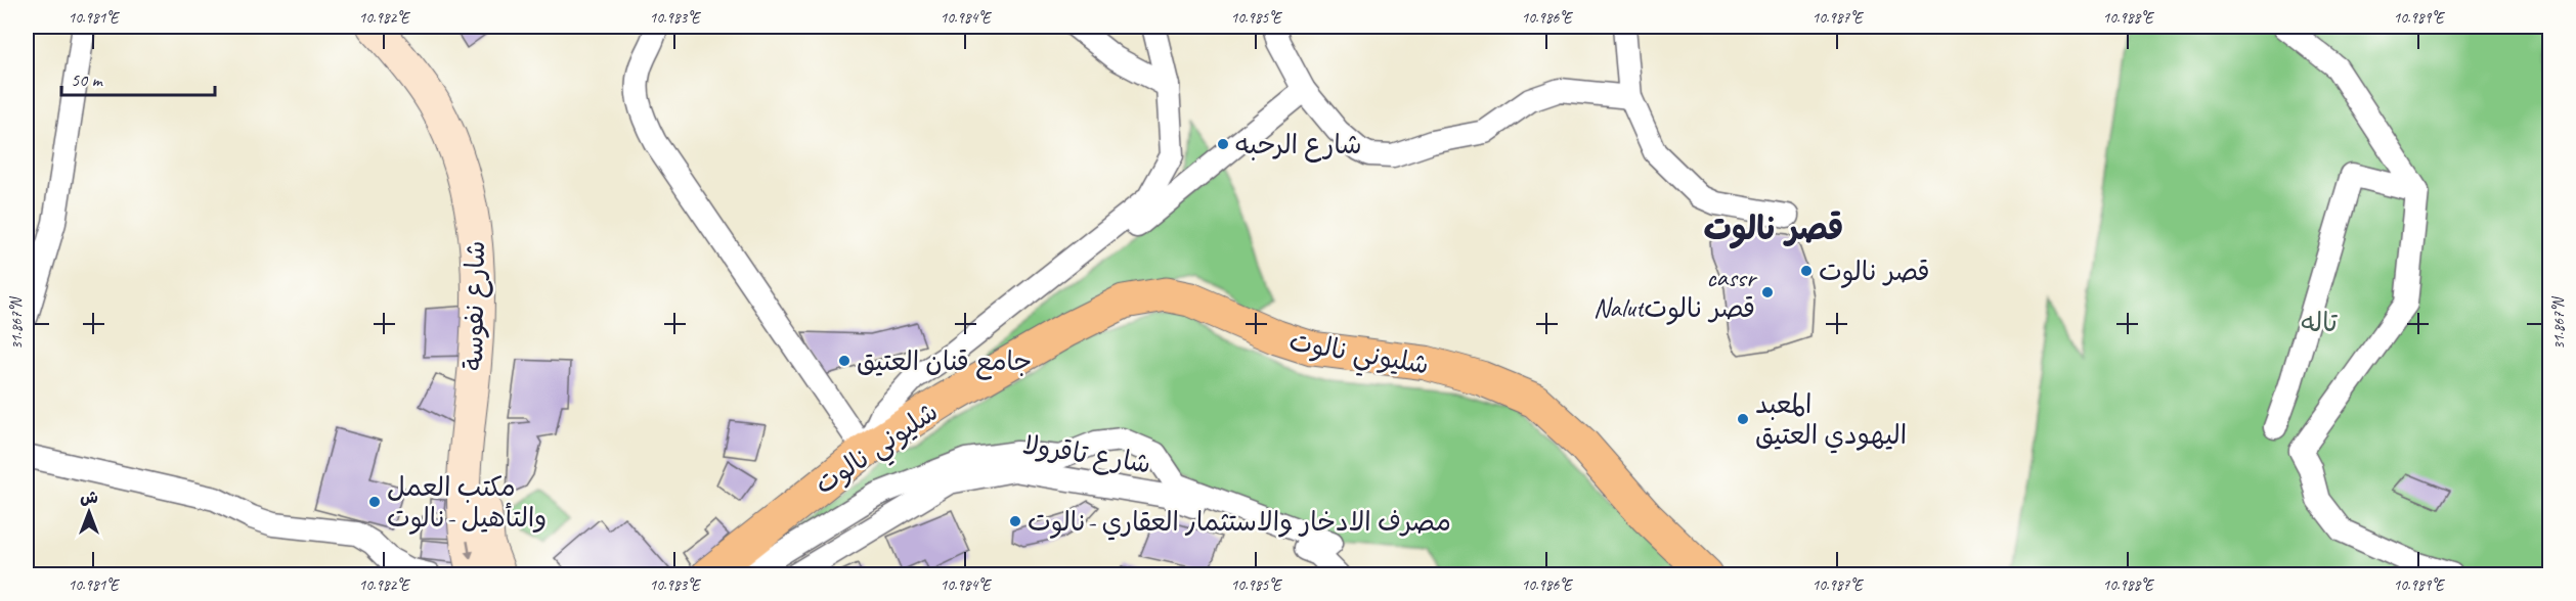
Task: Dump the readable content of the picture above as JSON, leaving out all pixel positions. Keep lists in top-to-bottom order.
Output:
{
  "streets": {
    "highway": ["شليوني نالوت"],
    "main road": ["شارع نفوسة"],
    "street": ["شارع تاقرولا"]
  },
  "districts": ["قصر نالوت"],
  "parks": ["تاله"],
  "places": [
    "شارع الرحبه",
    "قصر نالوت",
    "cassr Nalutقصر نالوت",
    "جامع قنان العتيق",
    "المعبد اليهودي العتيق",
    "مكتب العمل والتأهيل -نالوت",
    "مصرف الادخار والاستثمار العقاري -نالوت"
  ],
  "scale_bar": "50 m",
  "north": "top",
  "coordinates": [
    "10.981°E",
    "10.982°E",
    "10.983°E",
    "10.984°E",
    "10.985°E",
    "10.986°E",
    "10.987°E",
    "10.988°E",
    "10.989°E",
    "31.867°N"
  ]
}
